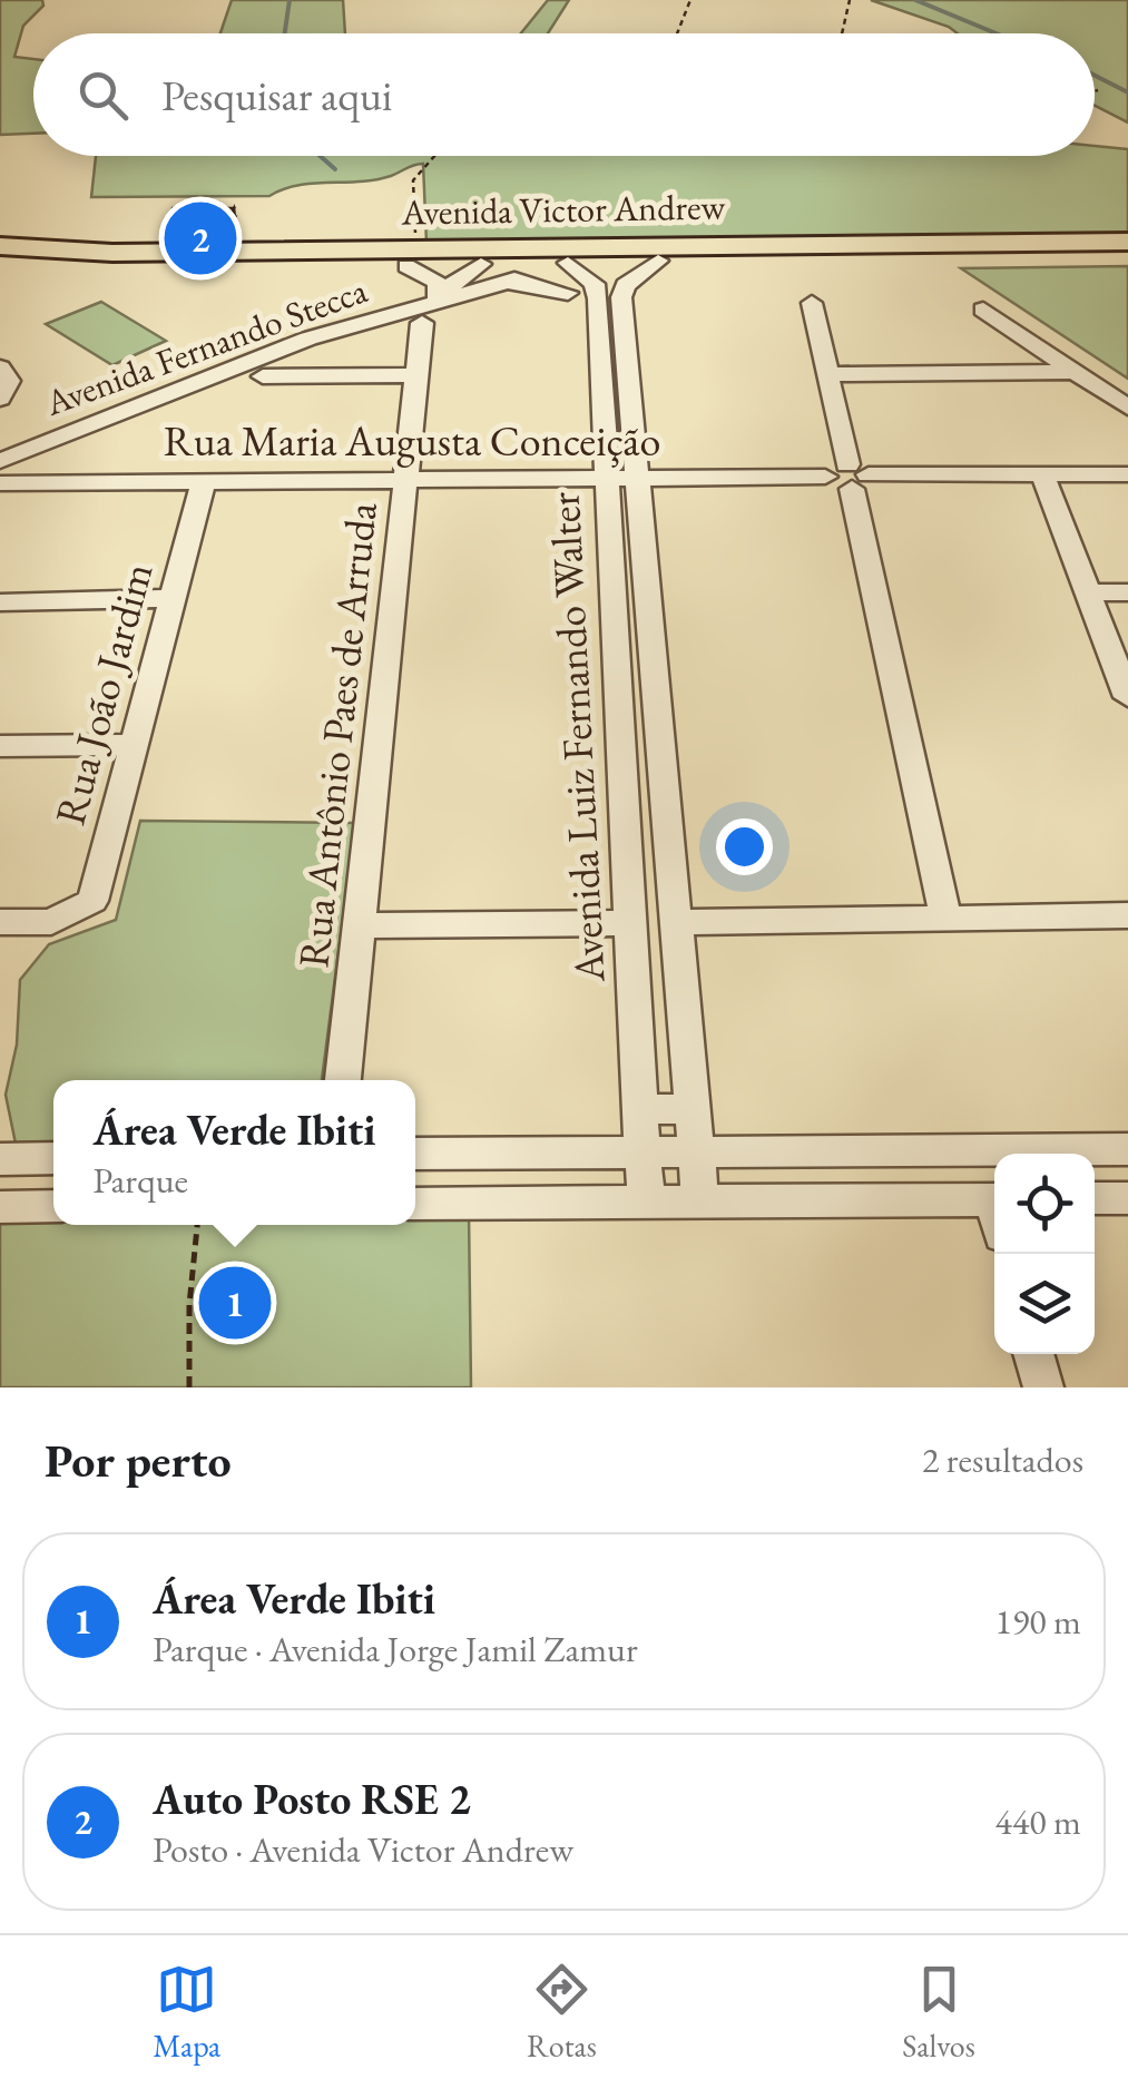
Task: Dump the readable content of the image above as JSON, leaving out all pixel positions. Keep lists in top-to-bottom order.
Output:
{
  "streets": {
    "main road": ["Avenida Victor Andrew"],
    "street": [
      "Avenida Fernando Stecca",
      "Rua Maria Augusta Conceição",
      "Rua João Jardim",
      "Rua Antônio Paes de Arruda",
      "Avenida Luiz Fernando Walter"
    ]
  },
  "crossings": [
    ["Avenida Victor Andrew", "Avenida Fernando Stecca"],
    ["Avenida Victor Andrew", "Avenida Luiz Fernando Walter"],
    ["Avenida Fernando Stecca", "Rua Antônio Paes de Arruda"],
    ["Rua Maria Augusta Conceição", "Rua João Jardim"],
    ["Rua Maria Augusta Conceição", "Rua Antônio Paes de Arruda"],
    ["Rua Maria Augusta Conceição", "Avenida Luiz Fernando Walter"]
  ],
  "page": {
    "search": "Pesquisar aqui",
    "pins": ["2", "1"],
    "popup": ["Área Verde Ibiti", "Parque"],
    "heading": ["Por perto", "2 resultados"],
    "list": [
      {
        "mark": "1",
        "name": "Área Verde Ibiti",
        "note": "Parque · Avenida Jorge Jamil Zamur",
        "value": "190 m"
      },
      {
        "mark": "2",
        "name": "Auto Posto RSE 2",
        "note": "Posto · Avenida Victor Andrew",
        "value": "440 m"
      }
    ],
    "nav": ["Mapa", "Rotas", "Salvos"]
  }
}
